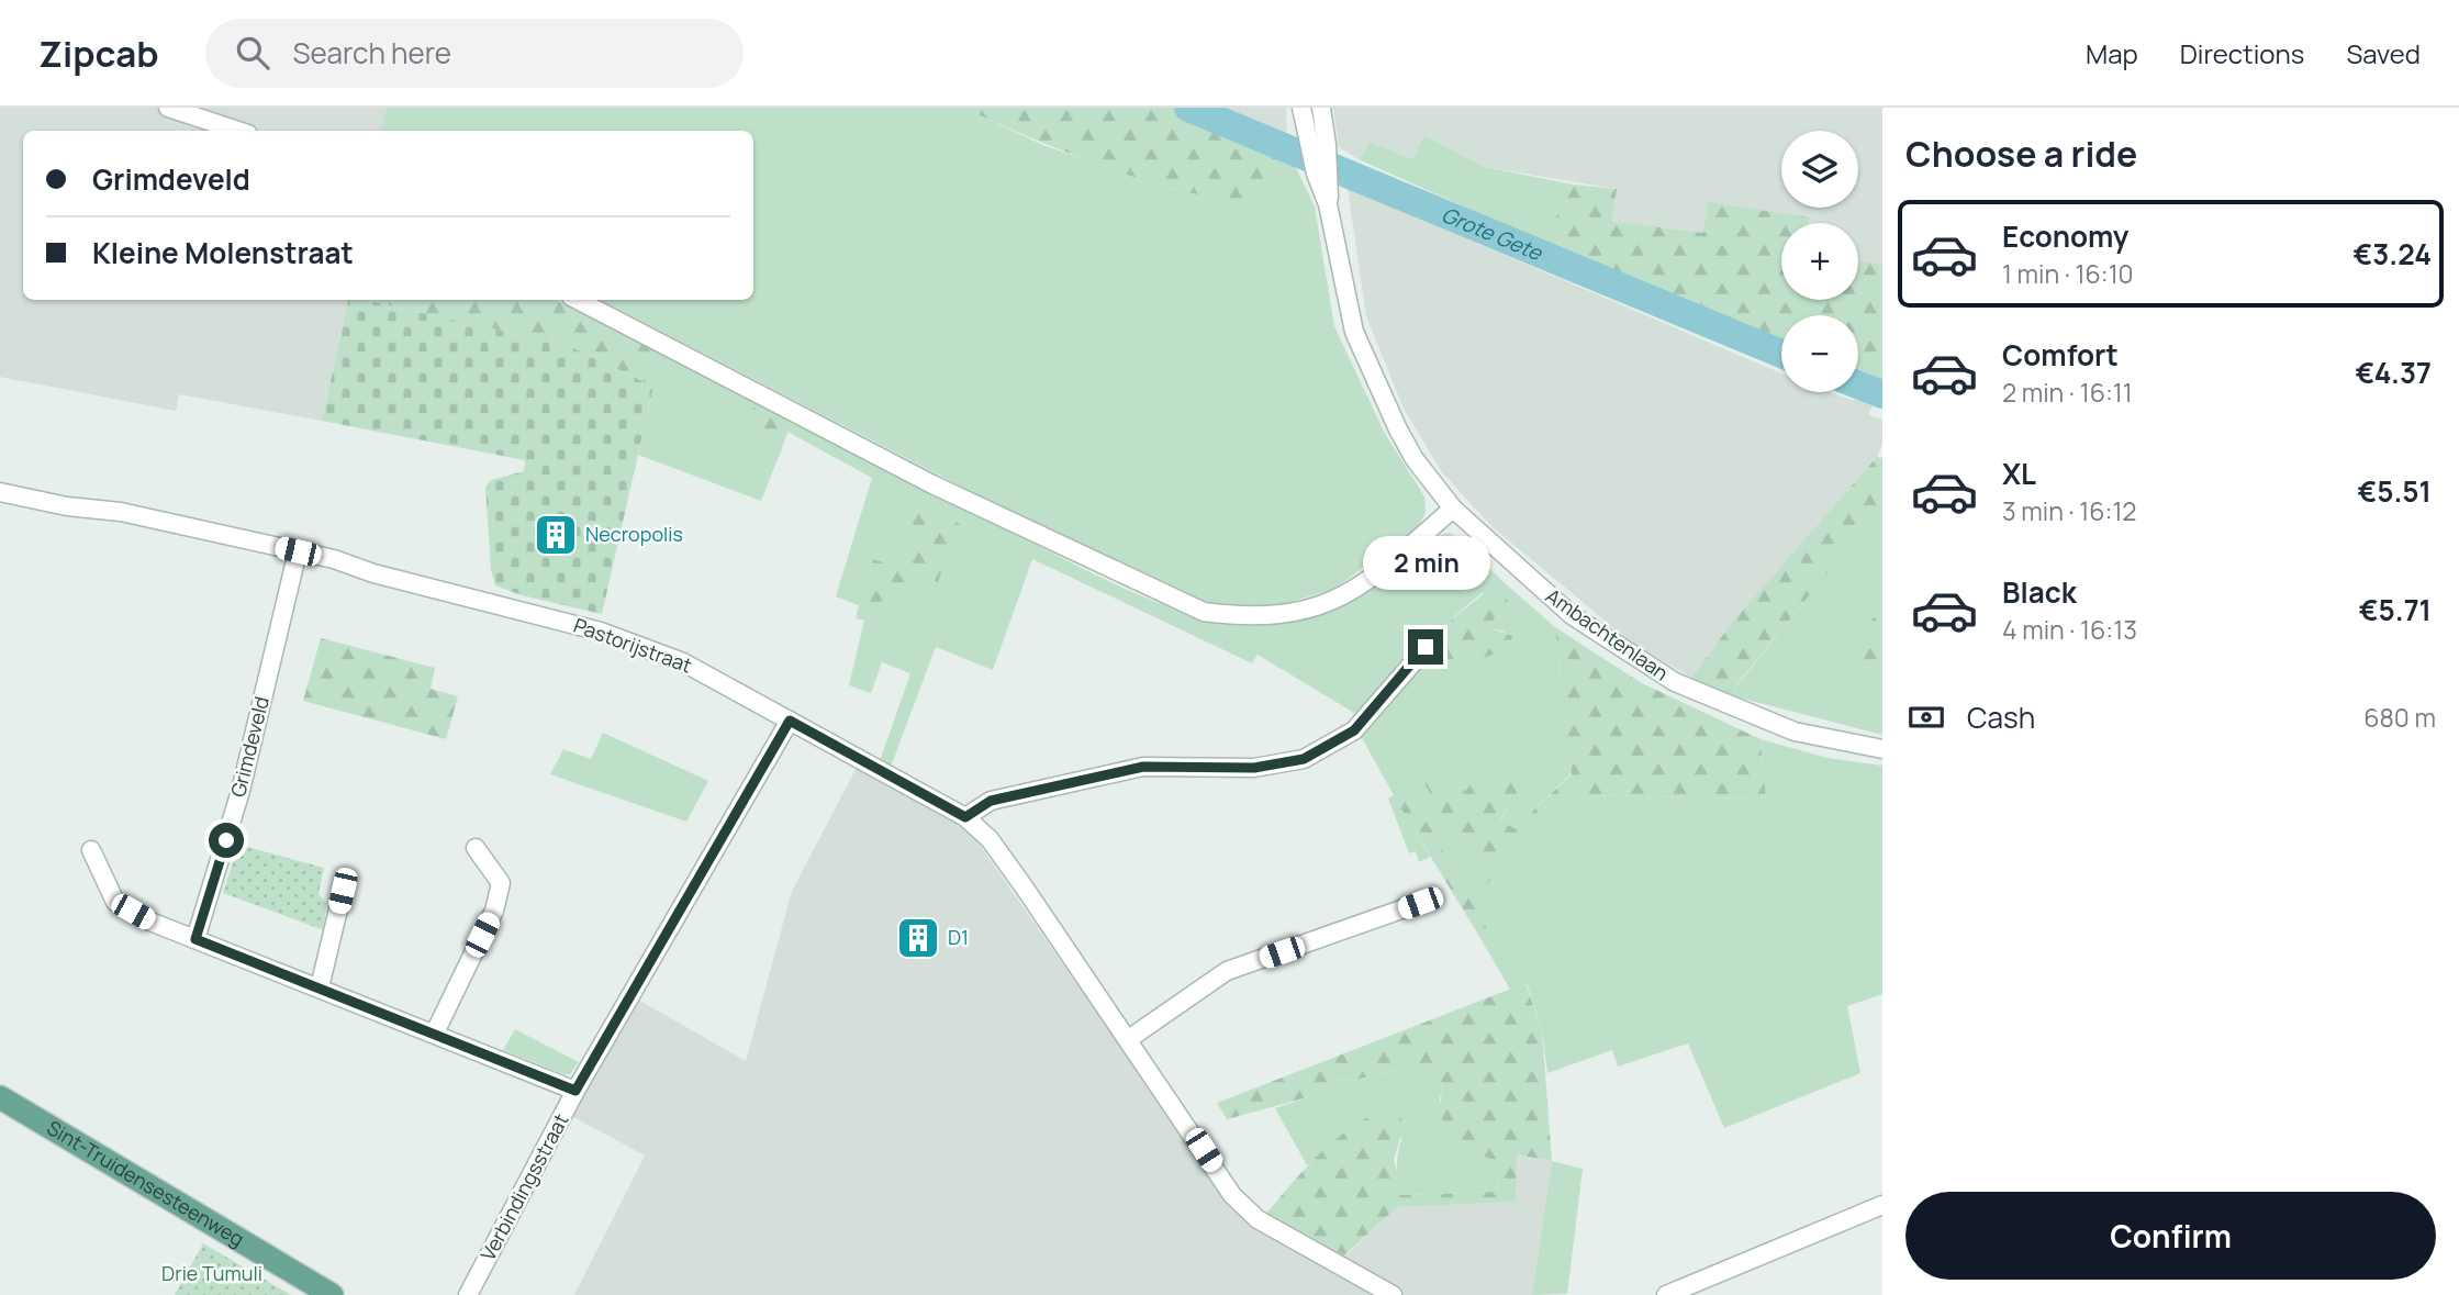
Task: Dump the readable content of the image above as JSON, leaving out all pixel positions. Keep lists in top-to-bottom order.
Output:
{
  "streets": {
    "main road": ["Sint-Truidensesteenweg"],
    "street": [
      "Ambachtenlaan",
      "Pastorijstraat",
      "Grimdeveld",
      "Verbindingsstraat"
    ]
  },
  "crossings": [
    ["Pastorijstraat", "Grimdeveld"],
    ["Pastorijstraat", "Verbindingsstraat"]
  ],
  "water": ["Grote Gete"],
  "parks": ["Drie Tumuli"],
  "places": {
    "building": ["Necropolis", "D1"]
  },
  "page": {
    "header": "Zipcab",
    "search": "Search here",
    "nav": ["Map", "Directions", "Saved"],
    "heading": "Choose a ride",
    "map_buttons": ["+", "−"],
    "banner": ["Grimdeveld", "Kleine Molenstraat"],
    "list": [
      {
        "name": "Economy",
        "note": "1 min · 16:10",
        "value": "€3.24"
      },
      {
        "name": "Comfort",
        "note": "2 min · 16:11",
        "value": "€4.37"
      },
      {
        "name": "XL",
        "note": "3 min · 16:12",
        "value": "€5.51"
      },
      {
        "name": "Black",
        "note": "4 min · 16:13",
        "value": "€5.71"
      }
    ],
    "bubble": "2 min",
    "pay": ["Cash", "680 m"],
    "buttons": "Confirm"
  }
}
